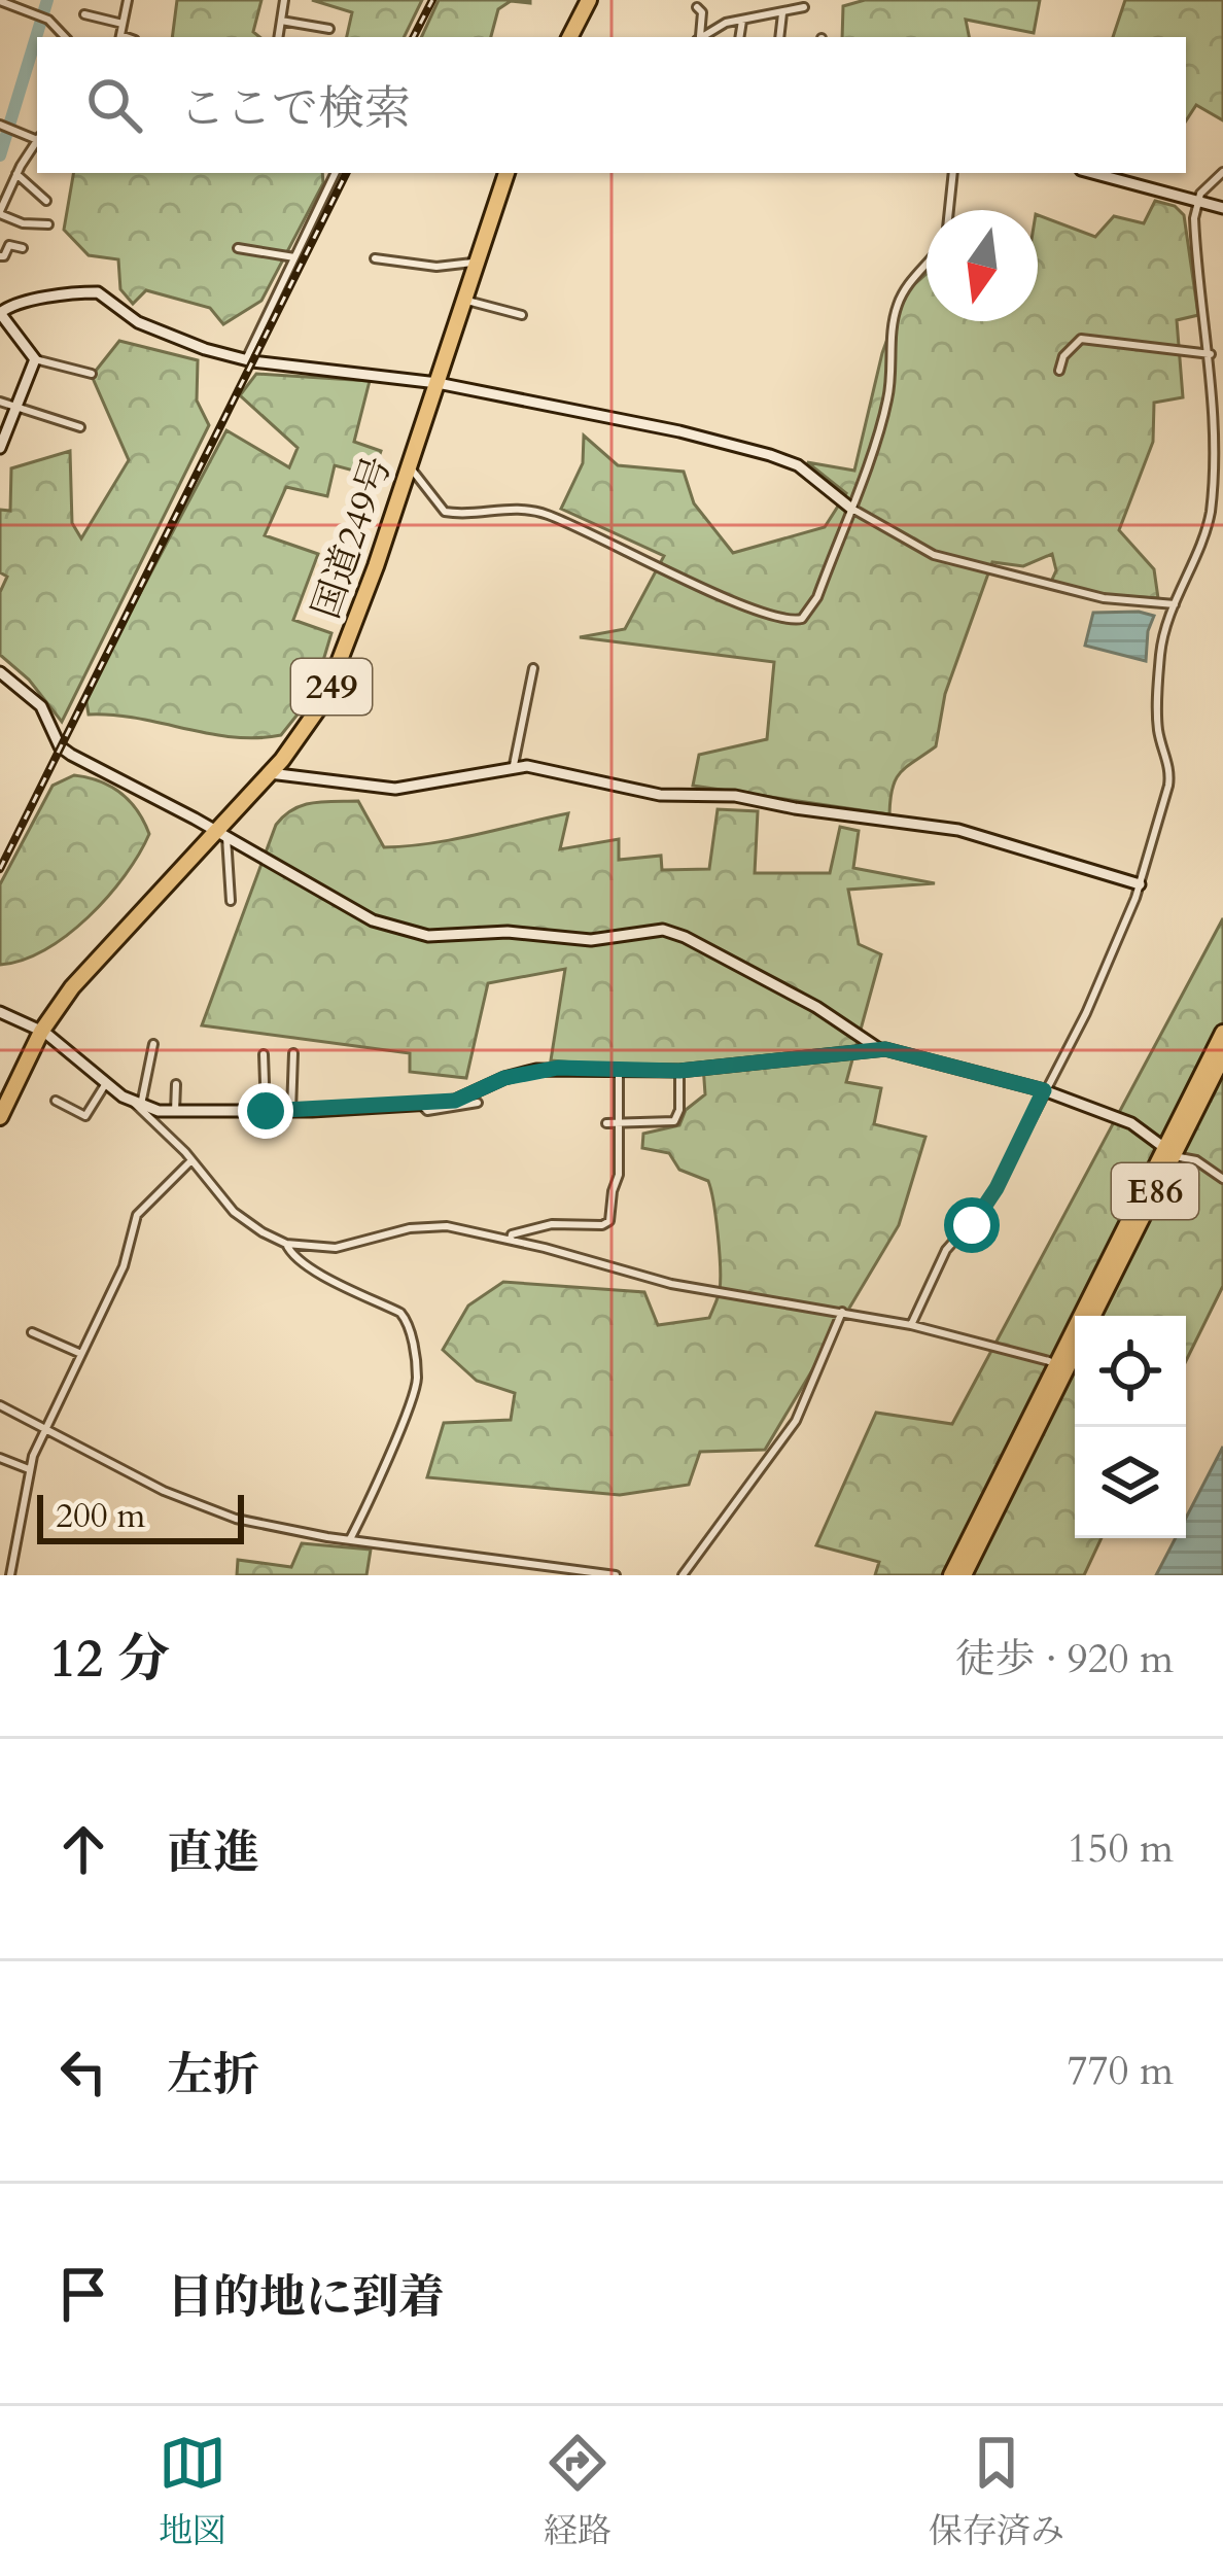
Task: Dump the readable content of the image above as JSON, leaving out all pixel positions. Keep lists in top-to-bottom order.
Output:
{
  "streets": {
    "highway": ["国道249号", "249", "E86"]
  },
  "scale_bar": "200 m",
  "north": "bottom",
  "page": {
    "search": "ここで検索",
    "scale": "200 m",
    "heading": ["12 分", "徒歩 · 920 m"],
    "list": [
      ["直進", "150 m"],
      ["左折", "770 m"],
      "目的地に到着"
    ],
    "nav": ["地図", "経路", "保存済み"]
  }
}
